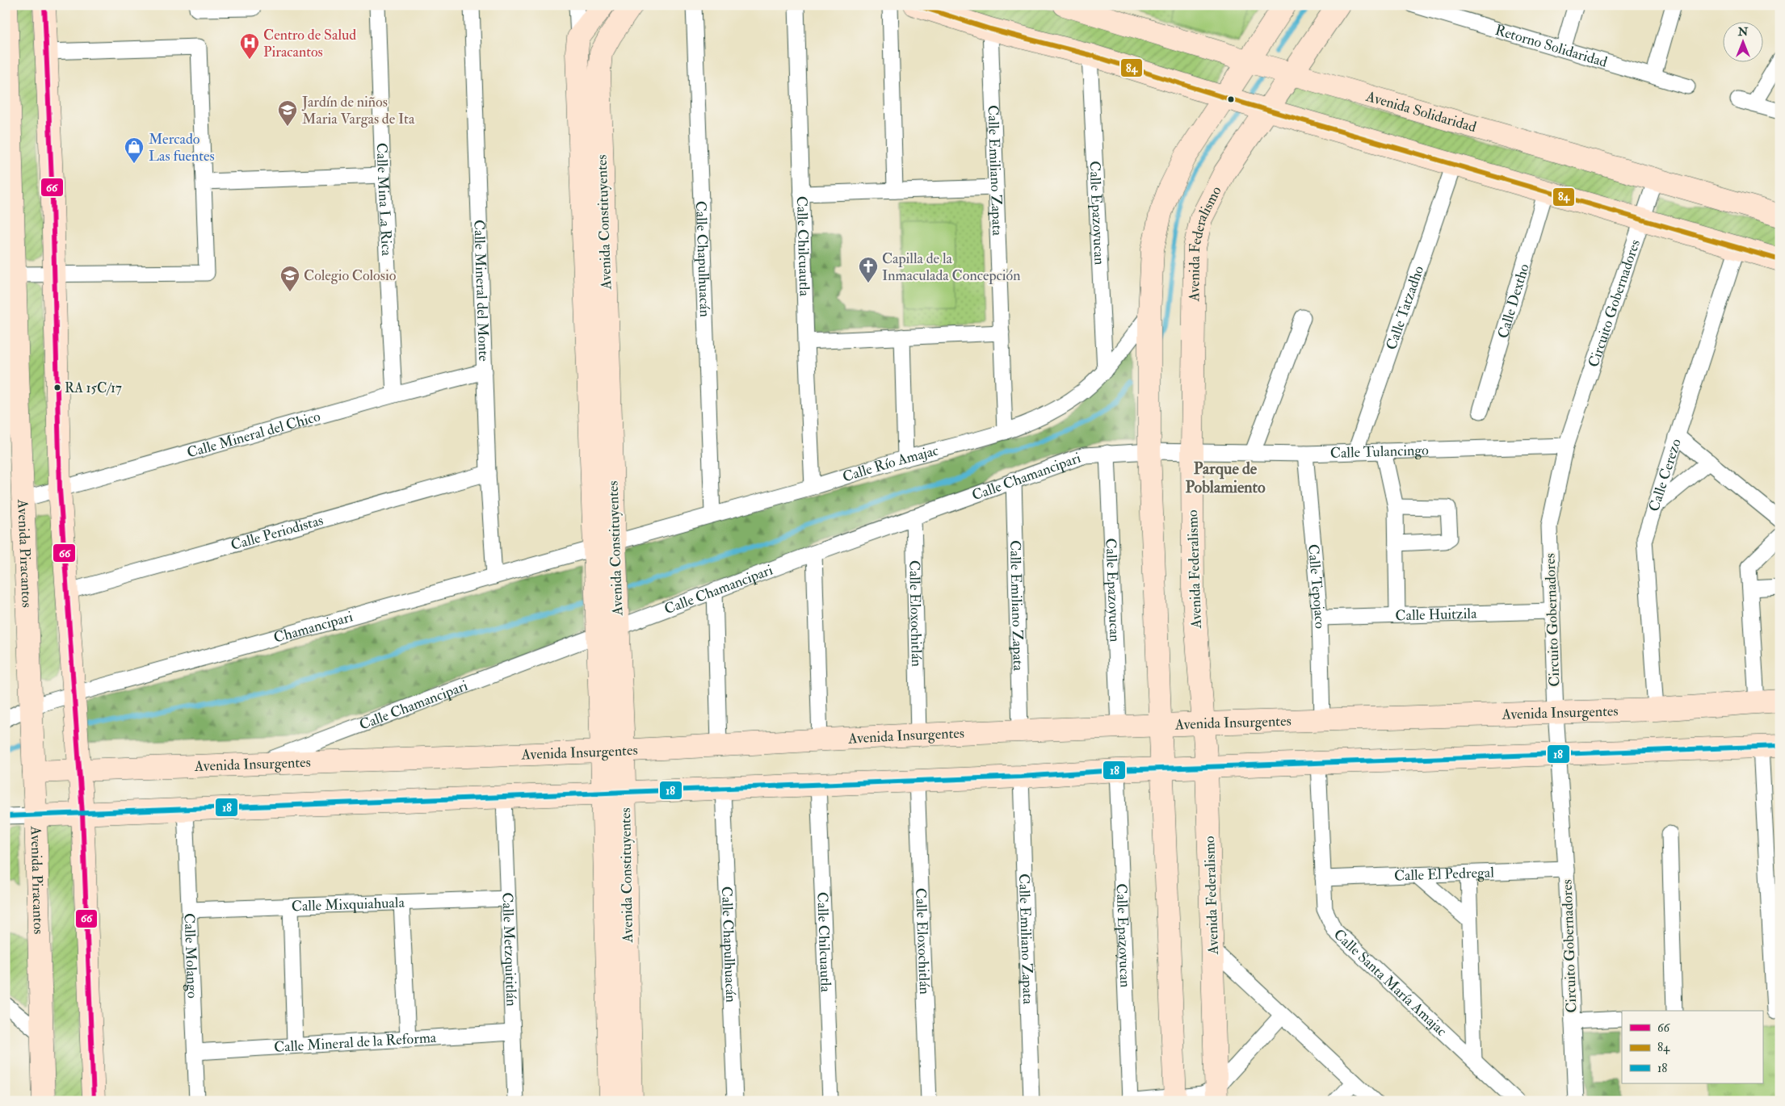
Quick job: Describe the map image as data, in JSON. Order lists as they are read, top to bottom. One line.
{"streets":{"street":["Retorno Solidaridad","Avenida Solidaridad","Calle Emiliano Zapata","Calle Mina La Rica","Calle Epazoyucan","Avenida Constituyentes","Avenida Federalismo","Calle Chilcuautla","Calle Chapulhuacán","Calle Mineral del Monte","Calle Dextho","Circuito Gobernadores","Calle Tatzadho","Calle Mineral del Chico","Calle Tulancingo","Calle Río Amajac","Calle Cerezo","Calle Chamancipari","Calle Periodistas","Avenida Piracantos","Calle Tepojaco","Calle Eloxochitlán","Calle Huitzila","Chamancipari","Avenida Insurgentes","Calle El Pedregal","Calle Mixquiahuala","Calle Metzquititlán","Calle Molango","Calle Santa María Amajac","Calle Mineral de la Reforma"]},"crossings":[["Avenida Solidaridad","Avenida Federalismo"],["Avenida Solidaridad","Circuito Gobernadores"],["Calle Emiliano Zapata","Calle Río Amajac"],["Calle Emiliano Zapata","Calle Chamancipari"],["Calle Emiliano Zapata","Avenida Insurgentes"],["Calle Mina La Rica","Calle Mineral del Chico"],["Calle Epazoyucan","Calle Río Amajac"],["Calle Epazoyucan","Calle Chamancipari"],["Calle Epazoyucan","Avenida Insurgentes"],["Avenida Constituyentes","Calle Río Amajac"],["Avenida Constituyentes","Calle Chamancipari"],["Avenida Constituyentes","Chamancipari"],["Avenida Constituyentes","Avenida Insurgentes"],["Avenida Federalismo","Calle Tulancingo"],["Avenida Federalismo","Calle Chamancipari"],["Avenida Federalismo","Avenida Insurgentes"],["Calle Chilcuautla","Calle Río Amajac"],["Calle Chapulhuacán","Calle Río Amajac"],["Calle Mineral del Monte","Calle Mineral del Chico"],["Calle Mineral del Monte","Calle Periodistas"],["Calle Mineral del Monte","Chamancipari"],["Circuito Gobernadores","Calle Tulancingo"],["Circuito Gobernadores","Calle Huitzila"],["Circuito Gobernadores","Avenida Insurgentes"],["Circuito Gobernadores","Calle El Pedregal"],["Calle Tatzadho","Calle Tulancingo"],["Calle Mineral del Chico","Avenida Piracantos"],["Calle Tulancingo","Calle Chamancipari"],["Calle Tulancingo","Calle Tepojaco"],["Calle Río Amajac","Chamancipari"],["Calle Cerezo","Avenida Insurgentes"],["Calle Chamancipari","Calle Eloxochitlán"],["Calle Chamancipari","Avenida Insurgentes"],["Avenida Piracantos","Chamancipari"],["Avenida Piracantos","Avenida Insurgentes"],["Calle Tepojaco","Calle Huitzila"],["Calle Tepojaco","Avenida Insurgentes"],["Calle Eloxochitlán","Avenida Insurgentes"],["Calle El Pedregal","Calle Santa María Amajac"],["Calle Mixquiahuala","Calle Metzquititlán"],["Calle Mixquiahuala","Calle Molango"],["Calle Metzquititlán","Calle Mineral de la Reforma"],["Calle Molango","Calle Mineral de la Reforma"]],"districts":["Parque de Poblamiento"],"places":{"hospital":["Centro de Salud Piracantos"],"school or university":["Jardín de niños Maria Vargas de Ita","Colegio Colosio"],"shop":["Mercado Las fuentes"],"church":["Capilla de la Inmaculada Concepción"],"other":["RA 15C/17"]},"lines":["transit line 66","transit line 84","transit line 18"],"legend":["66","84","18"],"north":"top"}
